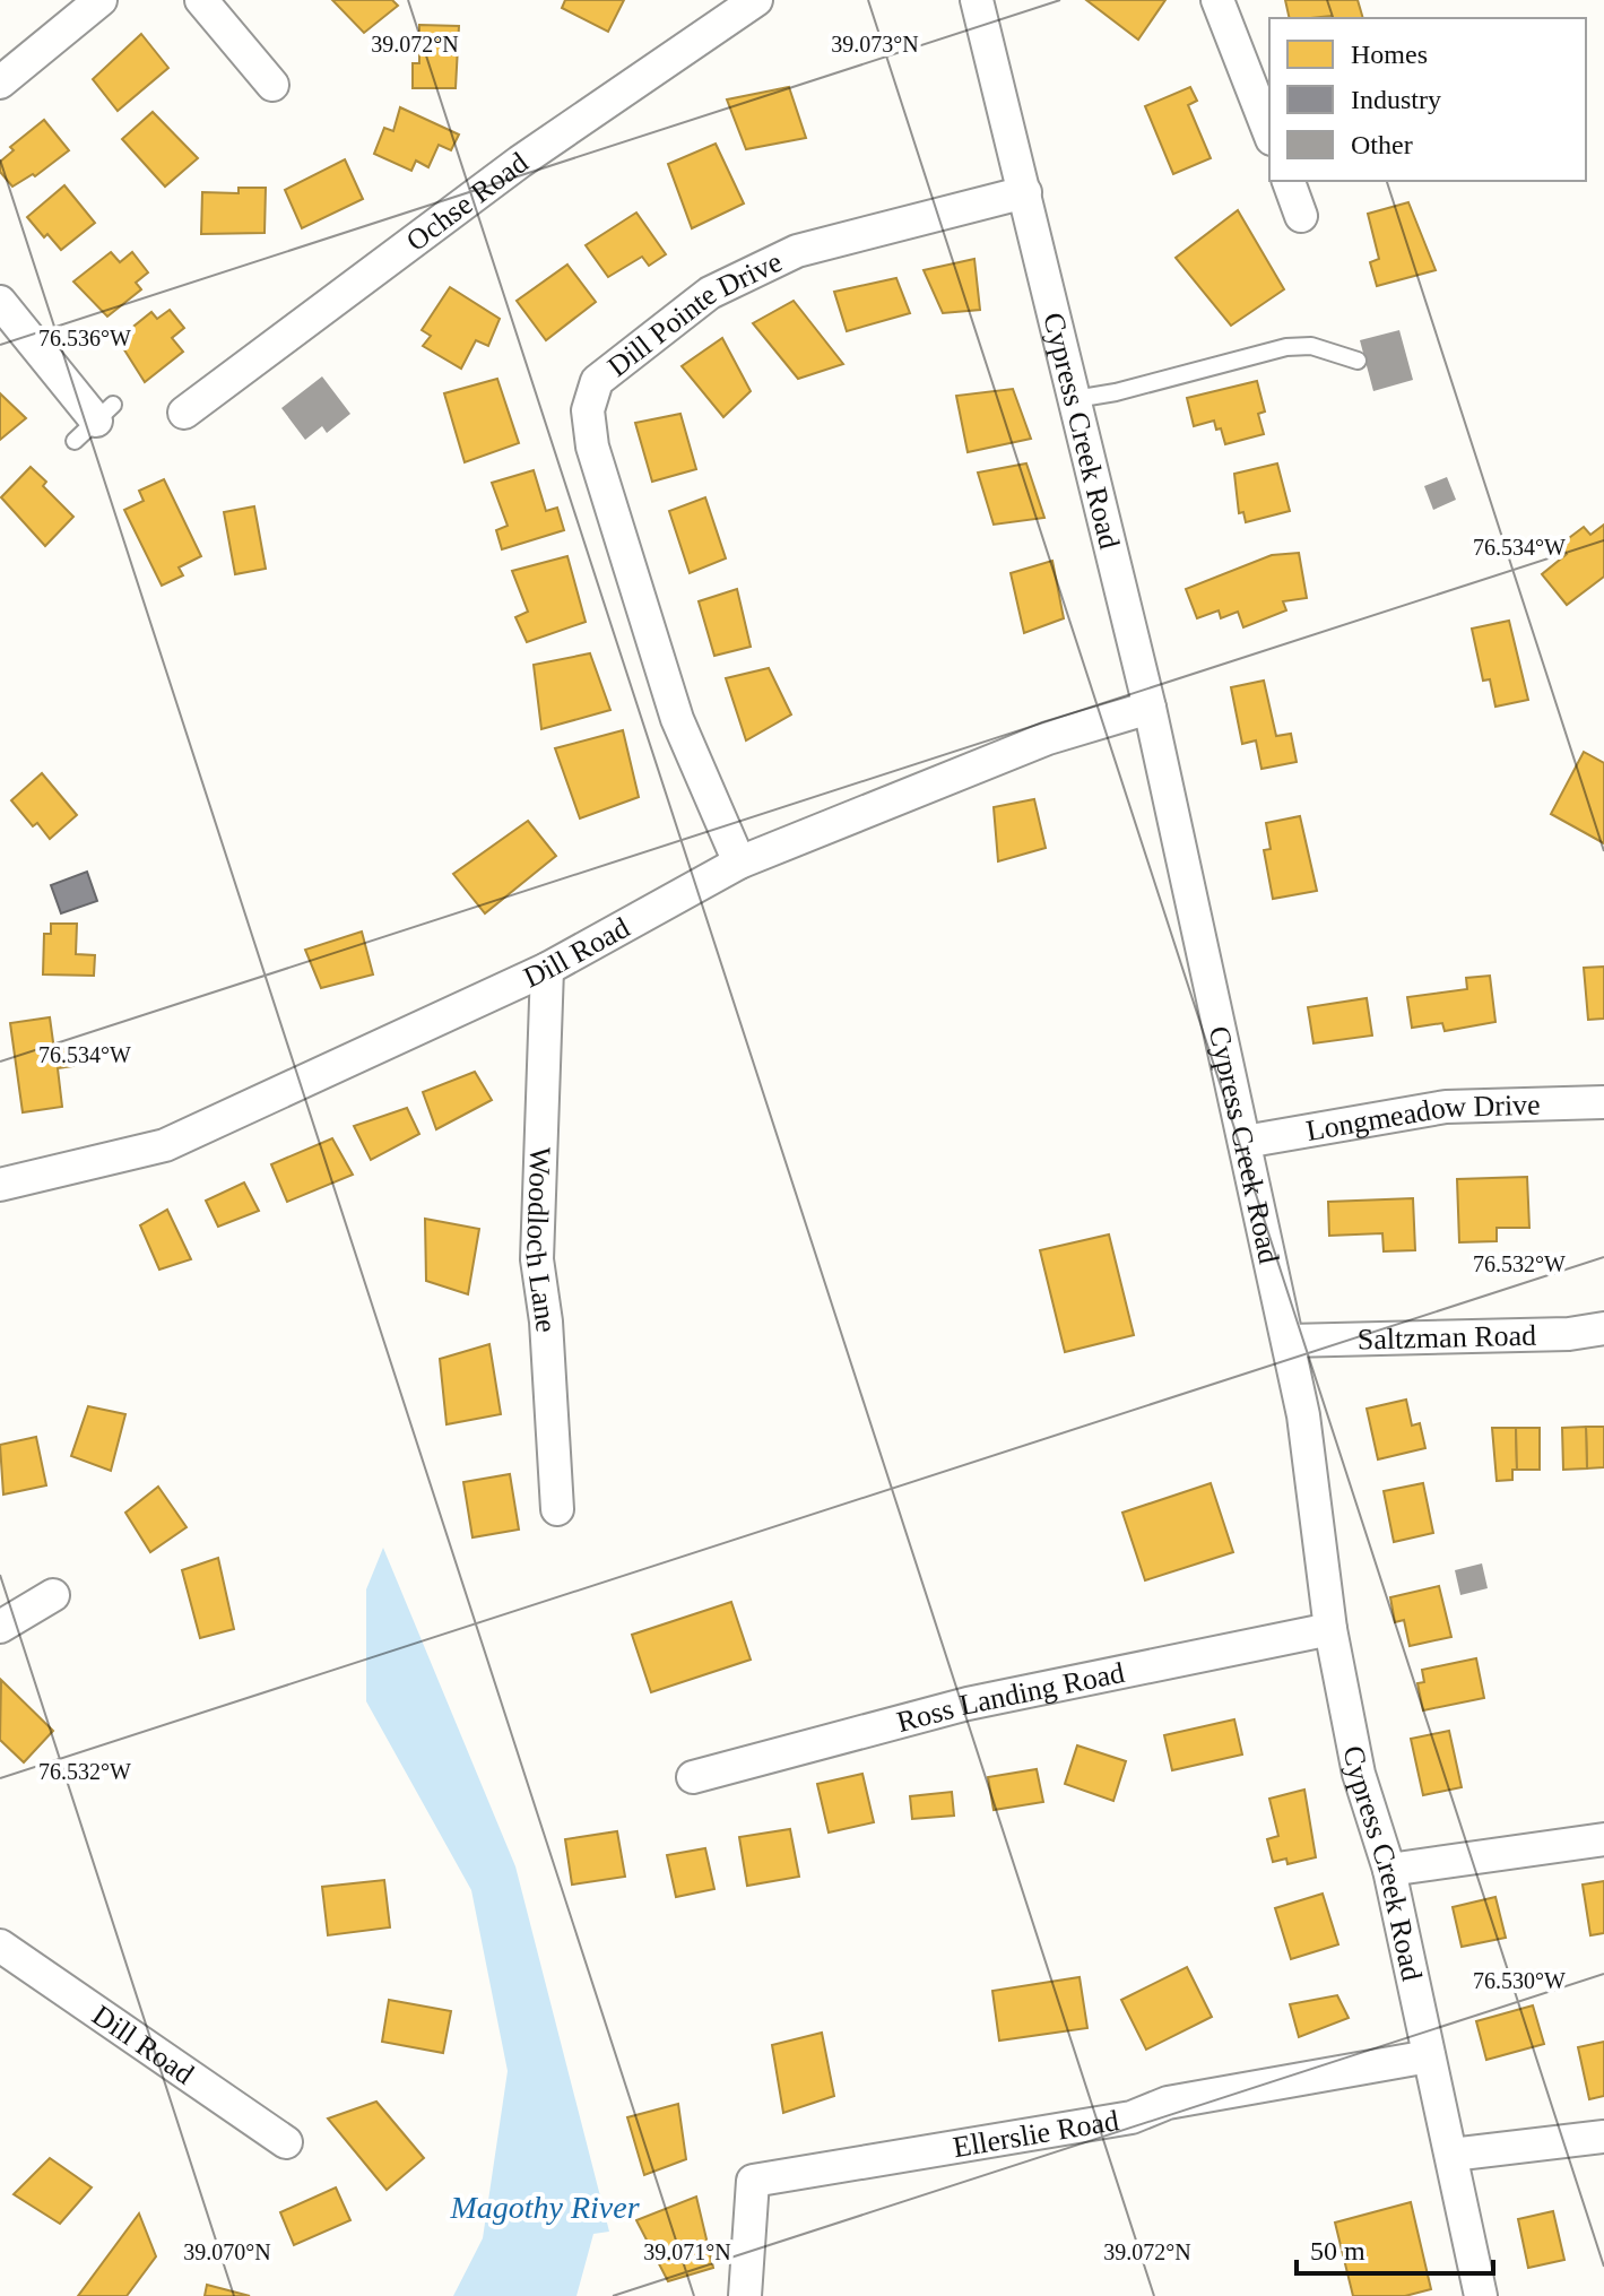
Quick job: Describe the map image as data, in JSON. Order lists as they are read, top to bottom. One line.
{"streets":{"street":["Ochse Road","Dill Pointe Drive","Cypress Creek Road","Dill Road","Longmeadow Drive","Woodloch Lane","Saltzman Road","Ross Landing Road","Ellerslie Road"]},"crossings":[["Dill Pointe Drive","Cypress Creek Road"],["Dill Pointe Drive","Dill Road"],["Cypress Creek Road","Dill Road"],["Cypress Creek Road","Longmeadow Drive"],["Cypress Creek Road","Saltzman Road"],["Cypress Creek Road","Ross Landing Road"],["Cypress Creek Road","Ellerslie Road"],["Dill Road","Woodloch Lane"]],"water":["Magothy River"],"legend":["Homes","Industry","Other"],"scale_bar":"50 m","coordinates":["39.072°N","39.073°N","76.536°W","76.534°W","76.532°W","76.530°W","39.070°N","39.071°N"]}
